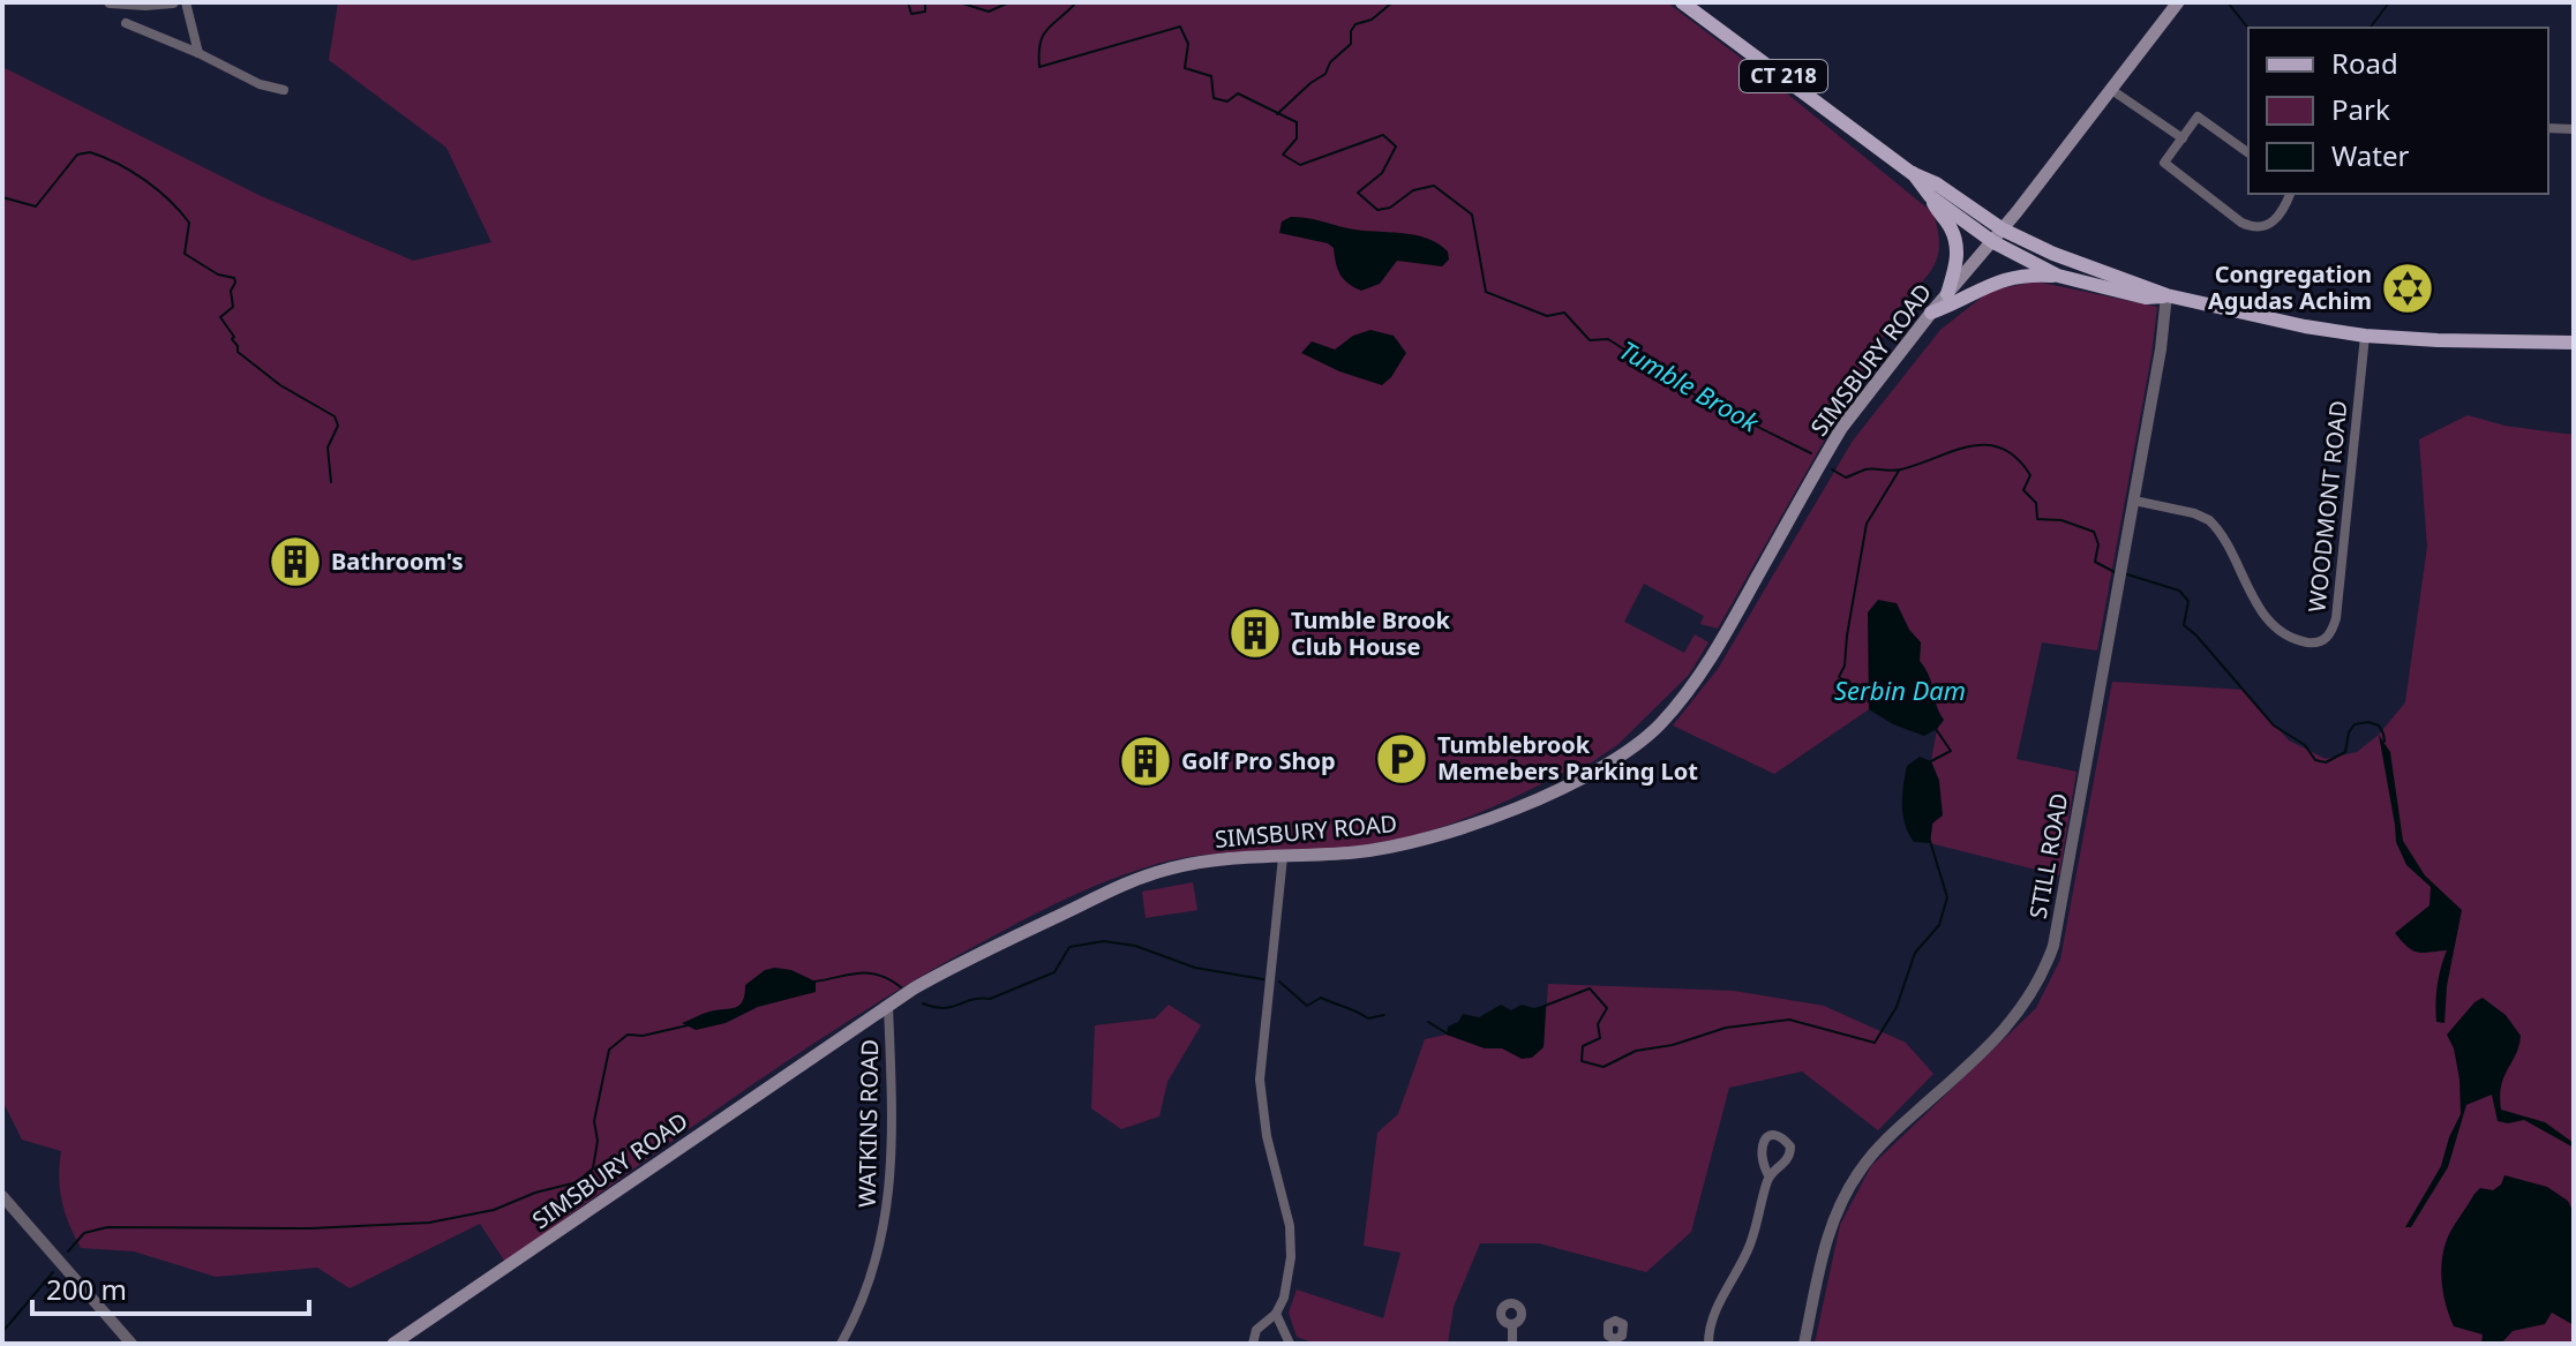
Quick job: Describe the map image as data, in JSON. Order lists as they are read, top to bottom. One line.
{"streets":{"main road":["CT 218","SIMSBURY ROAD"],"street":["WOODMONT ROAD","STILL ROAD","WATKINS ROAD"]},"crossings":[["CT 218","SIMSBURY ROAD"],["CT 218","WOODMONT ROAD"],["CT 218","STILL ROAD"],["SIMSBURY ROAD","WATKINS ROAD"],["WOODMONT ROAD","STILL ROAD"]],"water":["Tumble Brook","Serbin Dam"],"places":{"synagogue":["Congregation Agudas Achim"],"building":["Bathroom's","Tumble Brook Club House","Golf Pro Shop"],"parking":["Tumblebrook Memebers Parking Lot"]},"legend":["Road","Park","Water"],"scale_bar":"200 m"}
